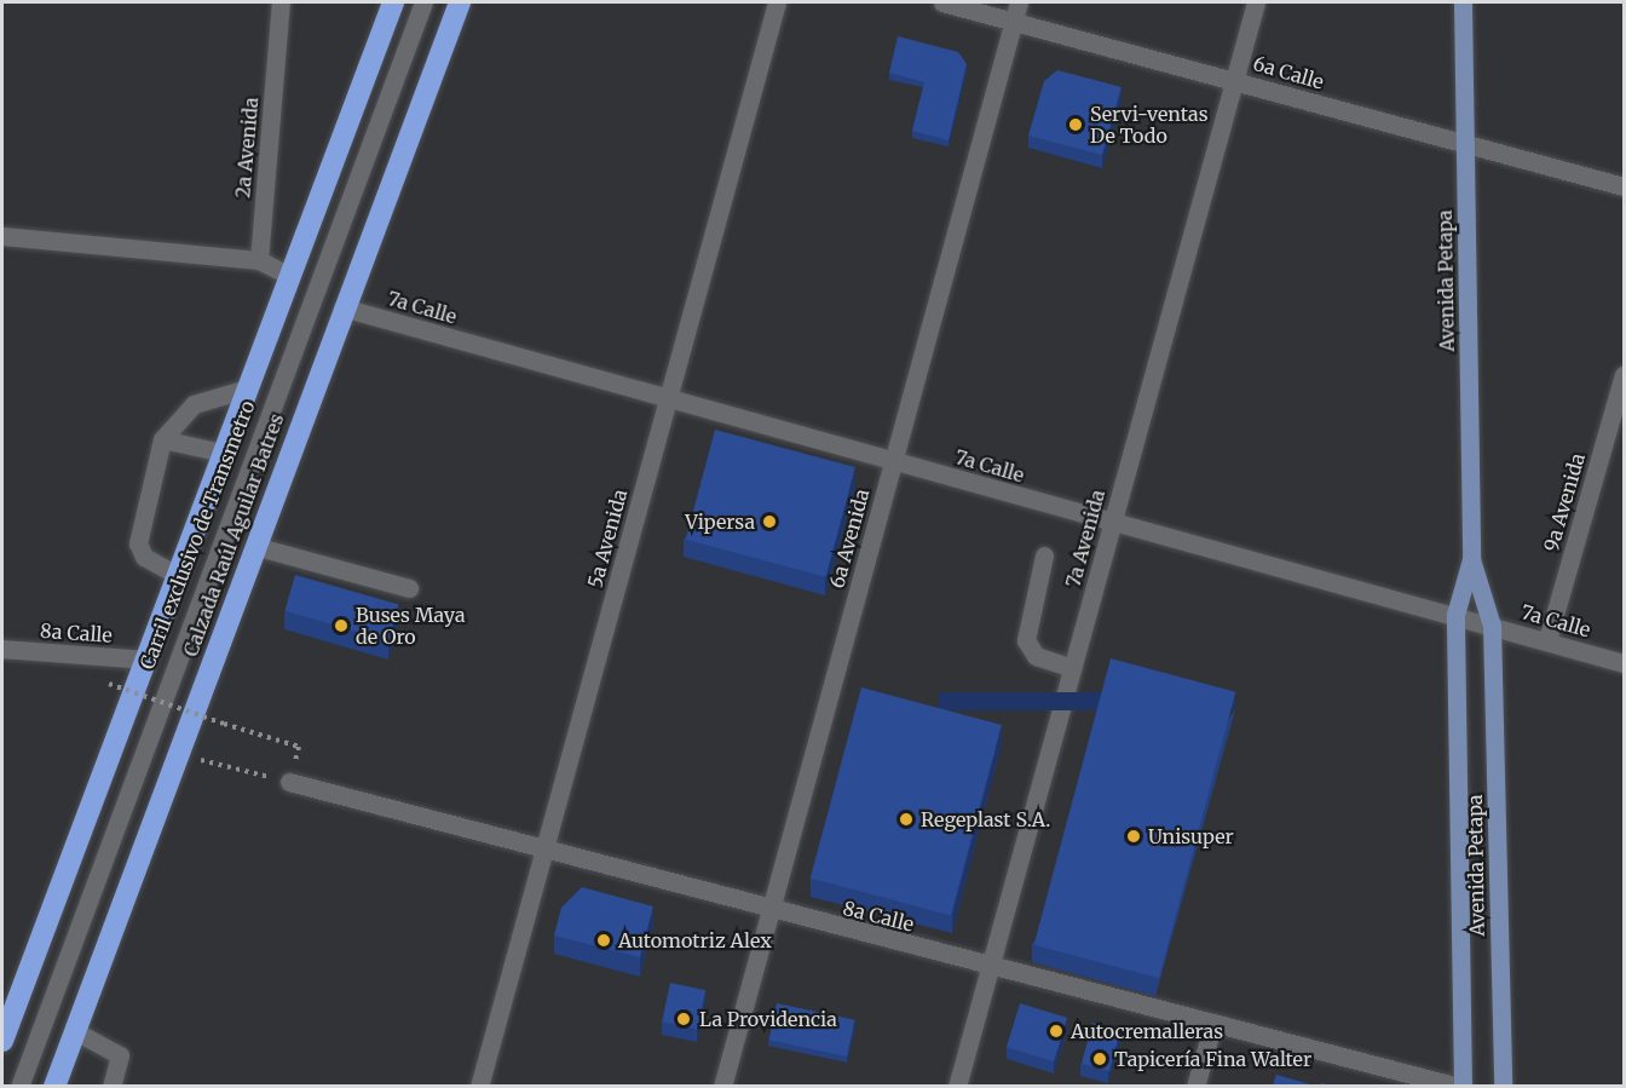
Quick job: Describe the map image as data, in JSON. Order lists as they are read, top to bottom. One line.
{"streets":{"highway":["Calzada Raúl Aguilar Batres"],"main road":["Avenida Petapa"],"street":["6a Calle","2a Avenida","7a Calle","9a Avenida","Carril exclusivo de Transmetro","5a Avenida","6a Avenida","7a Avenida","8a Calle"]},"crossings":[["6a Calle","Avenida Petapa"],["6a Calle","6a Avenida"],["6a Calle","7a Avenida"],["Avenida Petapa","7a Calle"],["Avenida Petapa","8a Calle"],["7a Calle","9a Avenida"],["7a Calle","Calzada Raúl Aguilar Batres"],["7a Calle","5a Avenida"],["7a Calle","6a Avenida"],["7a Calle","7a Avenida"],["Calzada Raúl Aguilar Batres","8a Calle"],["5a Avenida","8a Calle"],["6a Avenida","8a Calle"],["7a Avenida","8a Calle"]],"places":["Servi-ventas De Todo","Vipersa","Buses Maya de Oro","Regeplast S.A.","Unisuper","Automotriz Alex","La Providencia","Autocremalleras","Tapicería Fina Walter"]}
